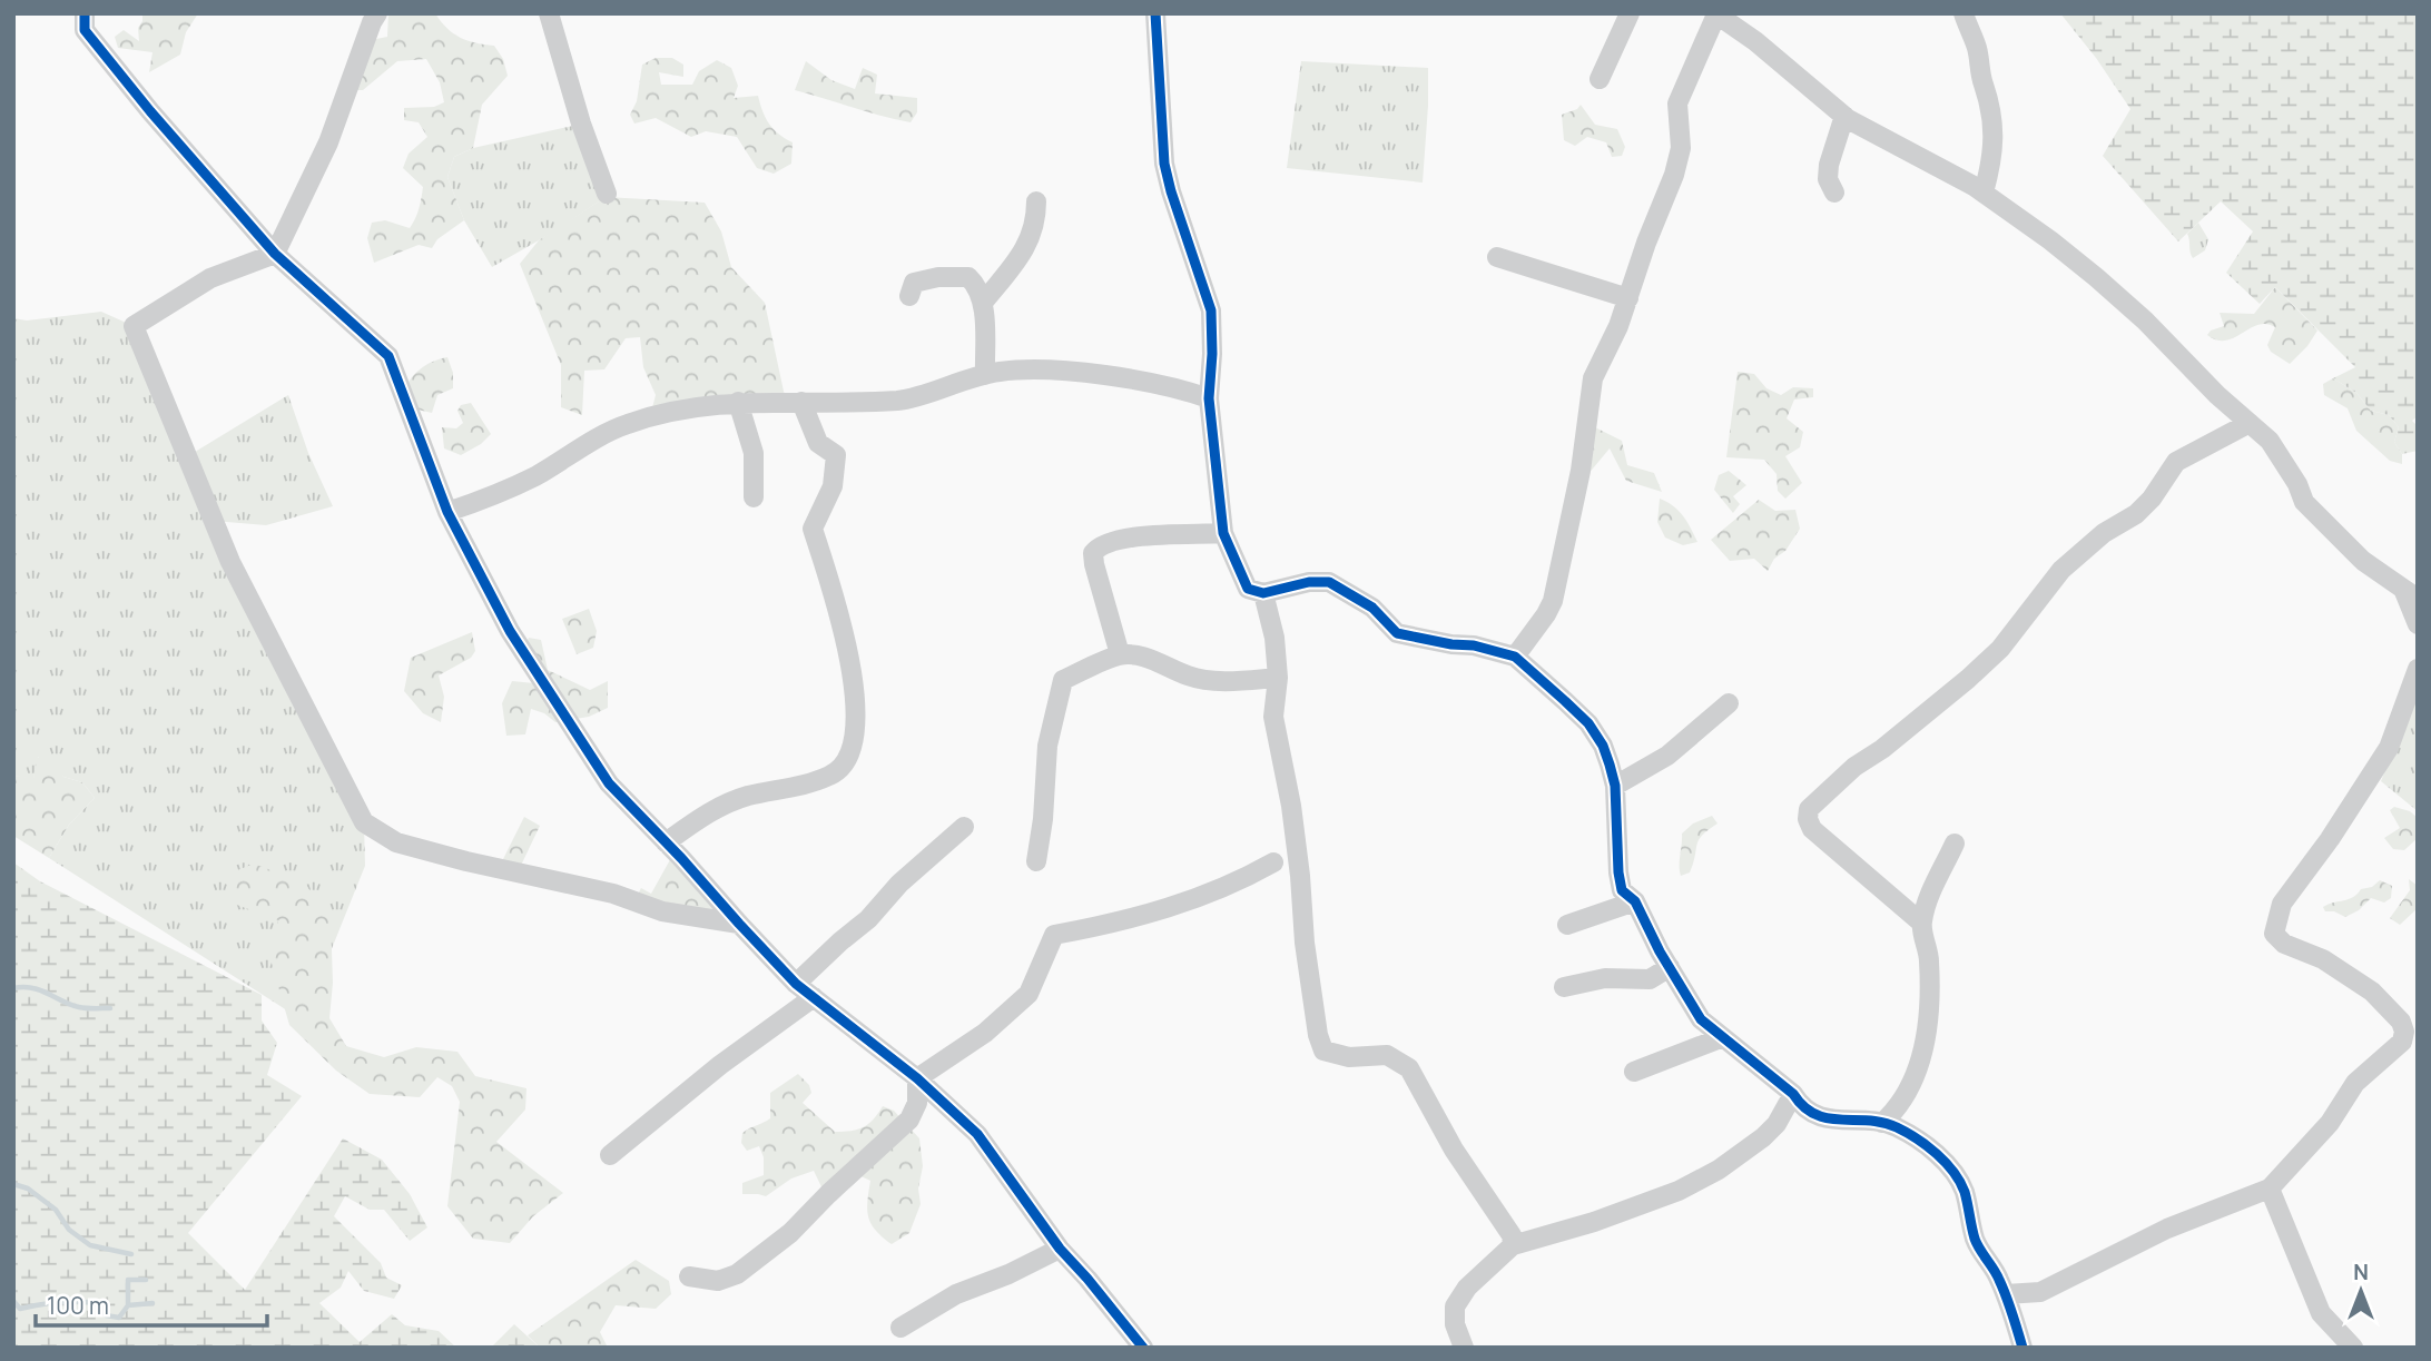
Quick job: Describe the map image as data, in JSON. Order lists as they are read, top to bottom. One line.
{"scale_bar":"100 m","north":"top"}
